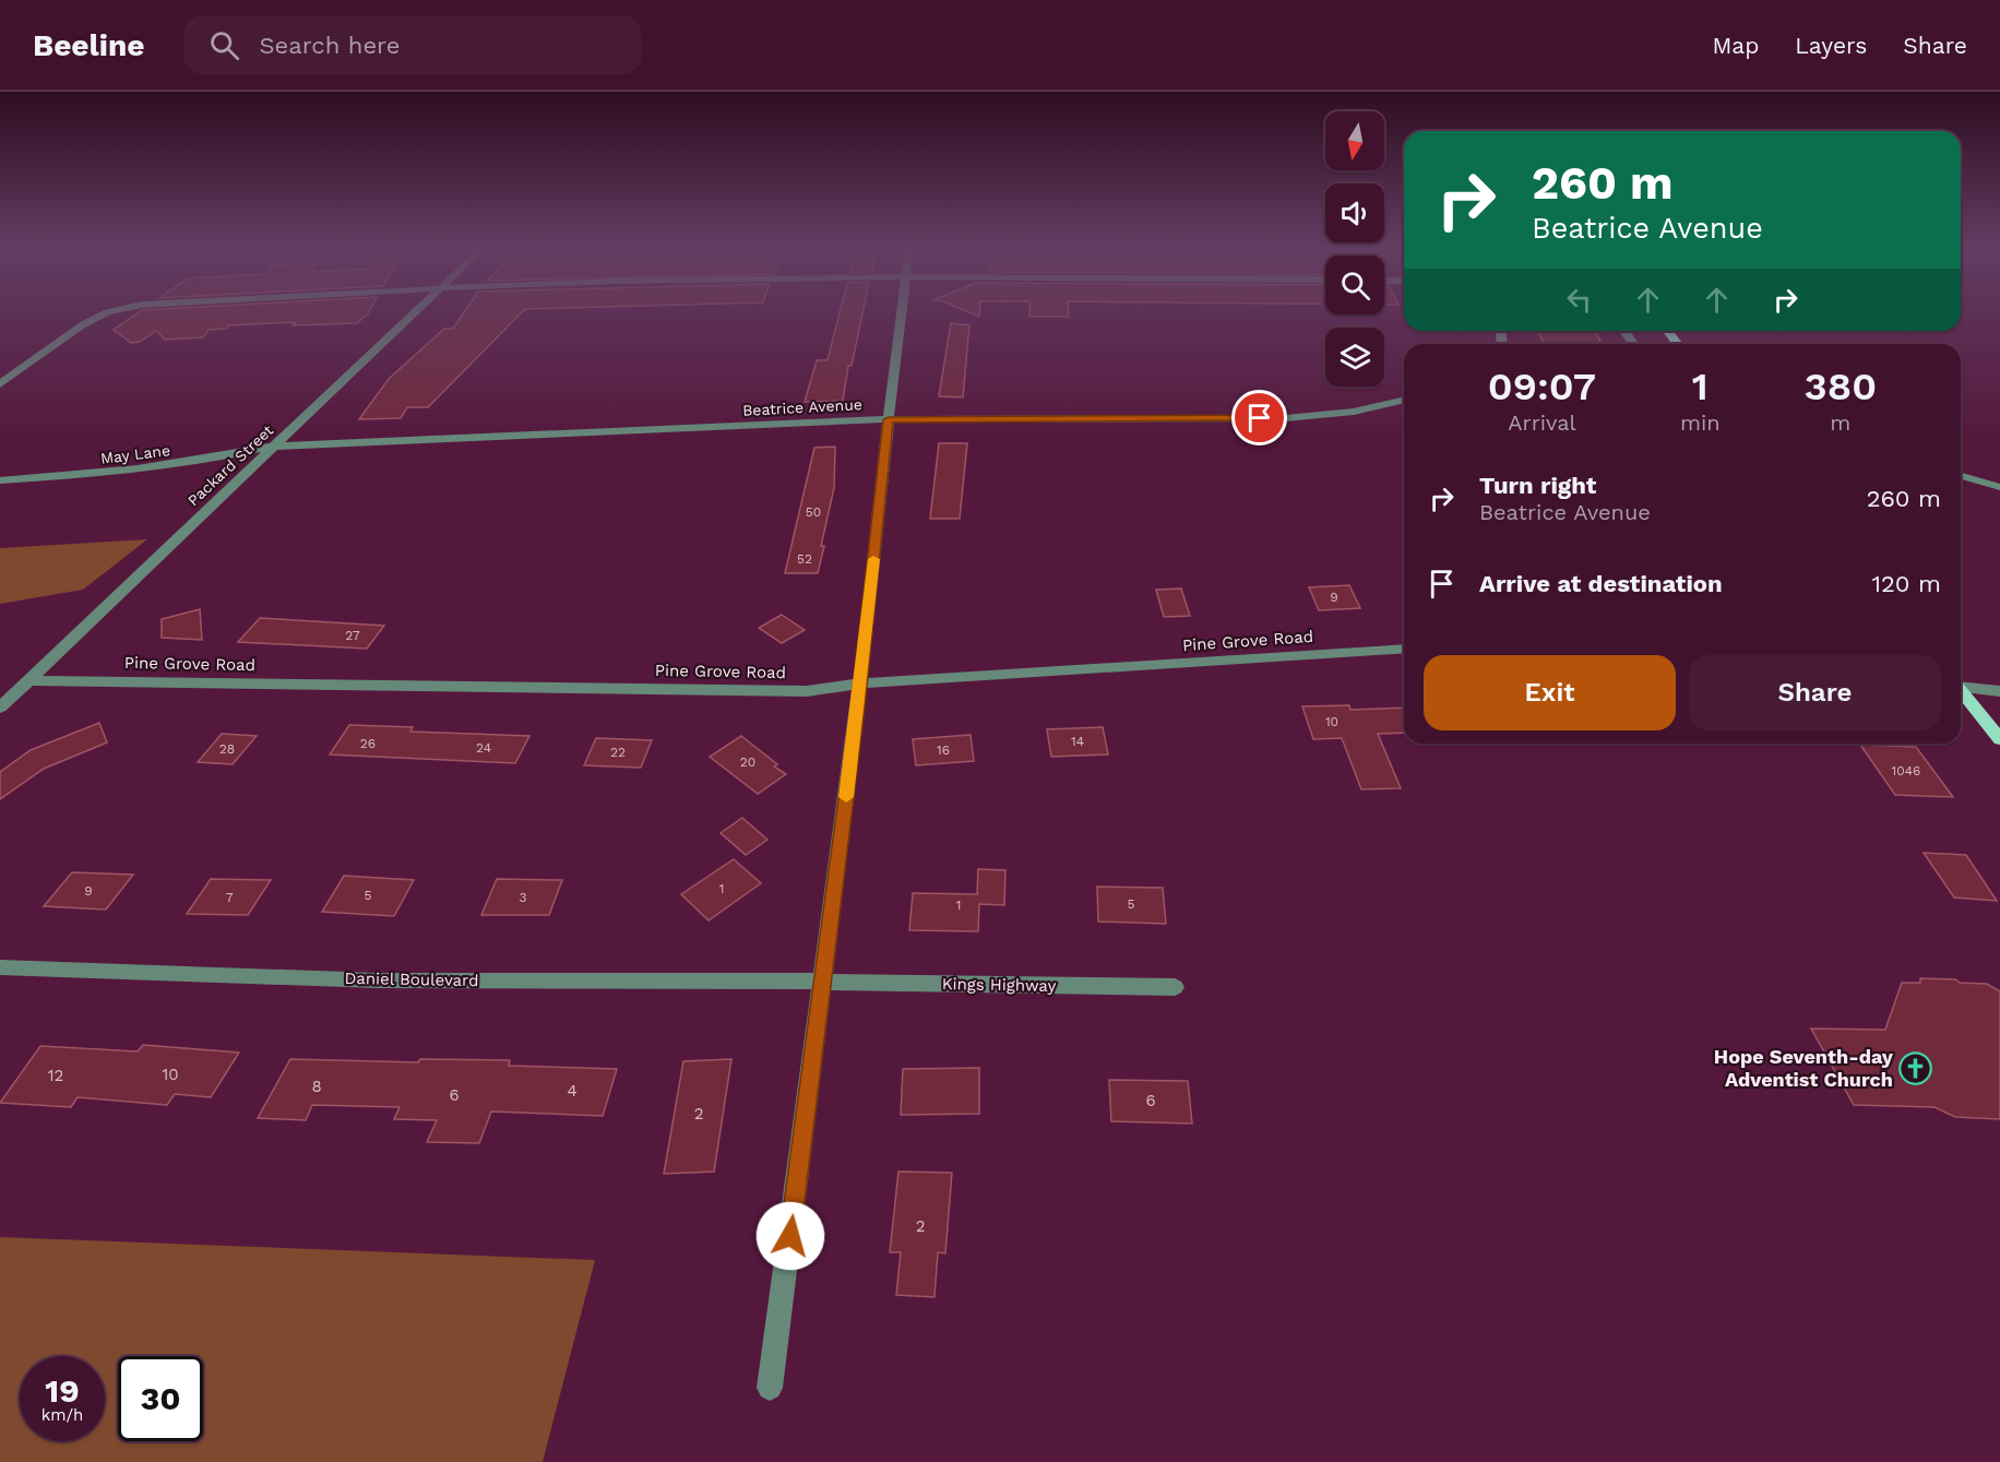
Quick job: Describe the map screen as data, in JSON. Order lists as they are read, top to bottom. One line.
{"streets":{"street":["Beatrice Avenue","May Lane","Packard Street","Pine Grove Road","Daniel Boulevard","Kings Highway"]},"crossings":[["Beatrice Avenue","May Lane"],["Beatrice Avenue","Packard Street"],["May Lane","Packard Street"],["Packard Street","Pine Grove Road"],["Daniel Boulevard","Kings Highway"]],"places":{"church":["Hope Seventh-day Adventist Church"]},"house_numbers":["50","52","9","27","10","14","26","24","28","16","22","20","1046","1","9","5","7","3","5","1","10","12","8","4","6","6","2","2"],"north":"bottom","page":{"header":"Beeline","search":"Search here","nav":["Map","Layers","Share"],"turn":["260 m","Beatrice Avenue"],"eta":["09:07","Arrival","1","min","380","m"],"list":[{"name":"Turn right","note":"Beatrice Avenue","value":"260 m"},{"name":"Arrive at destination","value":"120 m"}],"buttons":["Exit","Share"],"speed":"19 km/h","limit":"30"}}
